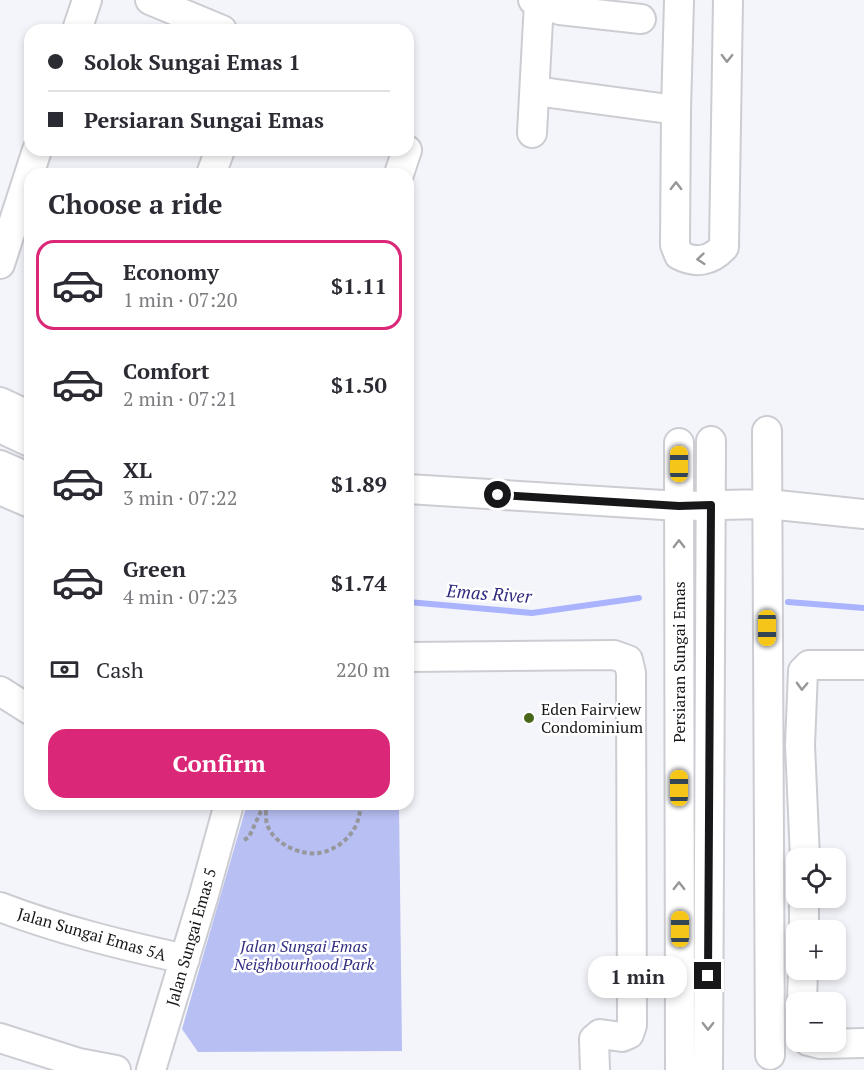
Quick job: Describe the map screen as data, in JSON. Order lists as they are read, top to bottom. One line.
{"streets":{"street":["Persiaran Sungai Emas","Jalan Sungai Emas 5A","Jalan Sungai Emas 5"]},"crossings":[["Jalan Sungai Emas 5A","Jalan Sungai Emas 5"]],"water":["Emas River"],"parks":["Jalan Sungai Emas Neighbourhood Park"],"places":["Eden Fairview Condominium"],"page":{"banner":["Solok Sungai Emas 1","Persiaran Sungai Emas"],"heading":"Choose a ride","list":[{"name":"Economy","note":"1 min · 07:20","value":"$1.11"},{"name":"Comfort","note":"2 min · 07:21","value":"$1.50"},{"name":"XL","note":"3 min · 07:22","value":"$1.89"},{"name":"Green","note":"4 min · 07:23","value":"$1.74"}],"pay":["Cash","220 m"],"buttons":"Confirm","map_buttons":["+","−"],"bubble":"1 min"}}
